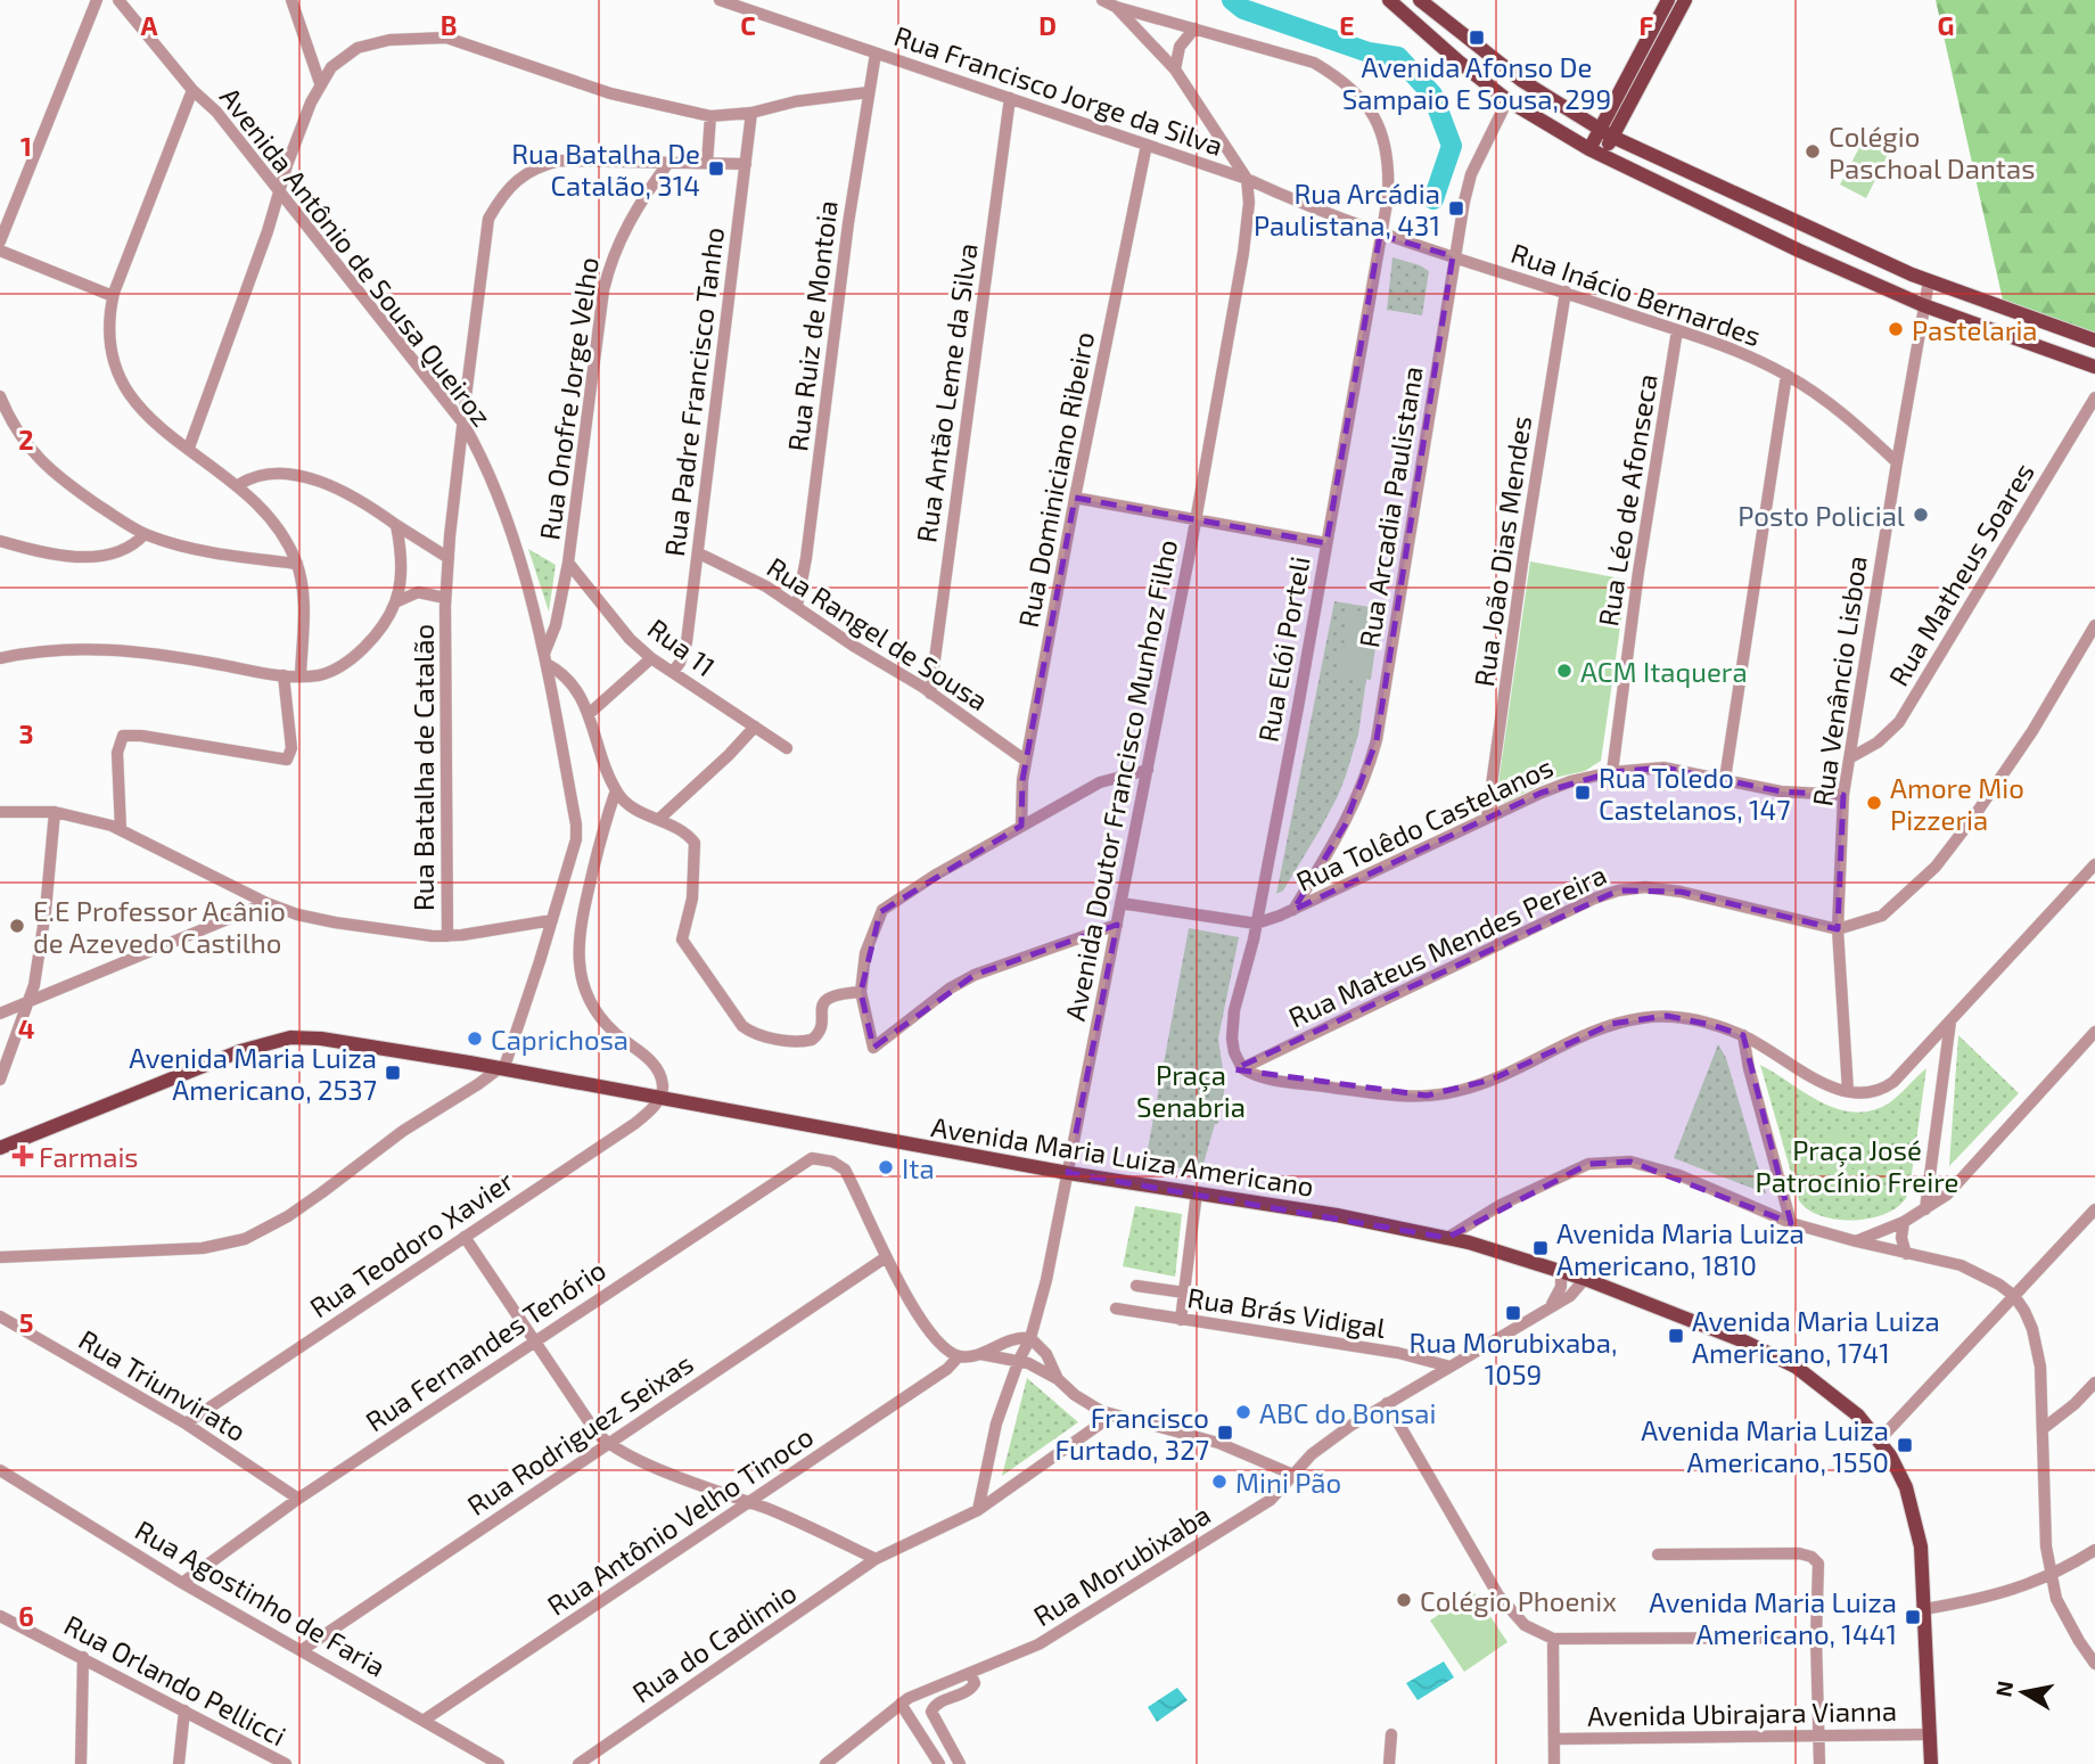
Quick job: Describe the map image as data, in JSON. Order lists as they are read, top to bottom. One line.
{"streets":{"main road":["Avenida Maria Luiza Americano"],"street":["Rua Francisco Jorge da Silva","Avenida Antônio de Sousa Queiroz","Rua Inácio Bernardes","Rua Ruiz de Montoia","Rua Padre Francisco Tanho","Rua Antão Leme da Silva","Rua Onofre Jorge Velho","Rua Dominiciano Ribeiro","Rua Léo de Afonseca","Rua Arcadia Paulistana","Rua João Dias Mendes","Rua Matheus Soares","Rua Rangel de Sousa","Rua 11","Rua Elói Porteli","Rua Venâncio Lisboa","Rua Batalha de Catalão","Avenida Doutor Francisco Munhoz Filho","Rua Tolêdo Castelanos","Rua Mateus Mendes Pereira","Rua Teodoro Xavier","Rua Brás Vidigal","Rua Fernandes Tenório","Rua Triunvirato","Rua Rodriguez Seixas","Rua Antônio Velho Tinoco","Rua Morubixaba","Rua Agostinho de Faria","Rua do Cadimio","Rua Orlando Pellicci","Avenida Ubirajara Vianna"]},"crossings":[["Rua Francisco Jorge da Silva","Rua Inácio Bernardes"],["Rua Francisco Jorge da Silva","Rua Ruiz de Montoia"],["Rua Francisco Jorge da Silva","Rua Antão Leme da Silva"],["Rua Francisco Jorge da Silva","Rua Dominiciano Ribeiro"],["Rua Francisco Jorge da Silva","Rua Elói Porteli"],["Rua Francisco Jorge da Silva","Avenida Doutor Francisco Munhoz Filho"],["Avenida Antônio de Sousa Queiroz","Rua Onofre Jorge Velho"],["Avenida Antônio de Sousa Queiroz","Rua Batalha de Catalão"],["Avenida Antônio de Sousa Queiroz","Avenida Maria Luiza Americano"],["Rua Inácio Bernardes","Rua Léo de Afonseca"],["Rua Inácio Bernardes","Rua Arcadia Paulistana"],["Rua Inácio Bernardes","Rua João Dias Mendes"],["Rua Inácio Bernardes","Rua Elói Porteli"],["Rua Inácio Bernardes","Rua Venâncio Lisboa"],["Rua Ruiz de Montoia","Rua Rangel de Sousa"],["Rua Padre Francisco Tanho","Rua Rangel de Sousa"],["Rua Padre Francisco Tanho","Rua 11"],["Rua Padre Francisco Tanho","Rua Batalha de Catalão"],["Rua Antão Leme da Silva","Rua Rangel de Sousa"],["Rua Onofre Jorge Velho","Rua 11"],["Rua Onofre Jorge Velho","Rua Batalha de Catalão"],["Rua Dominiciano Ribeiro","Rua Rangel de Sousa"],["Rua Léo de Afonseca","Rua Tolêdo Castelanos"],["Rua Arcadia Paulistana","Rua Tolêdo Castelanos"],["Rua João Dias Mendes","Rua Tolêdo Castelanos"],["Rua Matheus Soares","Rua Venâncio Lisboa"],["Rua Elói Porteli","Rua Tolêdo Castelanos"],["Rua Elói Porteli","Rua Mateus Mendes Pereira"],["Rua Venâncio Lisboa","Rua Tolêdo Castelanos"],["Rua Venâncio Lisboa","Rua Mateus Mendes Pereira"],["Avenida Doutor Francisco Munhoz Filho","Rua Tolêdo Castelanos"],["Avenida Doutor Francisco Munhoz Filho","Avenida Maria Luiza Americano"],["Avenida Doutor Francisco Munhoz Filho","Rua do Cadimio"],["Avenida Maria Luiza Americano","Rua Teodoro Xavier"],["Avenida Maria Luiza Americano","Rua Morubixaba"],["Avenida Maria Luiza Americano","Avenida Ubirajara Vianna"],["Rua Teodoro Xavier","Rua Triunvirato"],["Rua Brás Vidigal","Rua Morubixaba"],["Rua Fernandes Tenório","Rua Triunvirato"],["Rua Fernandes Tenório","Rua Rodriguez Seixas"],["Rua Fernandes Tenório","Rua Agostinho de Faria"],["Rua Rodriguez Seixas","Rua Agostinho de Faria"],["Rua Antônio Velho Tinoco","Rua Agostinho de Faria"]],"parks":["Praça Senabria","Praça José Patrocínio Freire"],"places":{"transit":["Avenida Afonso De Sampaio E Sousa, 299","Rua Batalha De Catalão, 314","Rua Arcádia Paulistana, 431","Rua Toledo Castelanos, 147","Avenida Maria Luiza Americano, 2537","Avenida Maria Luiza Americano, 1810","Rua Morubixaba, 1059","Avenida Maria Luiza Americano, 1741","Francisco Furtado, 327","Avenida Maria Luiza Americano, 1550","Avenida Maria Luiza Americano, 1441"],"other":["Colégio Paschoal Dantas","Pastelaria","Posto Policial","ACM Itaquera","Amore Mio Pizzeria","E.E Professor Acânio de Azevedo Castilho","Caprichosa","Ita","ABC do Bonsai","Mini Pão","Colégio Phoenix"],"health":["Farmais"]},"north":"left","grid":{"columns":["A","B","C","D","E","F","G"],"rows":["1","2","3","4","5","6"]}}
